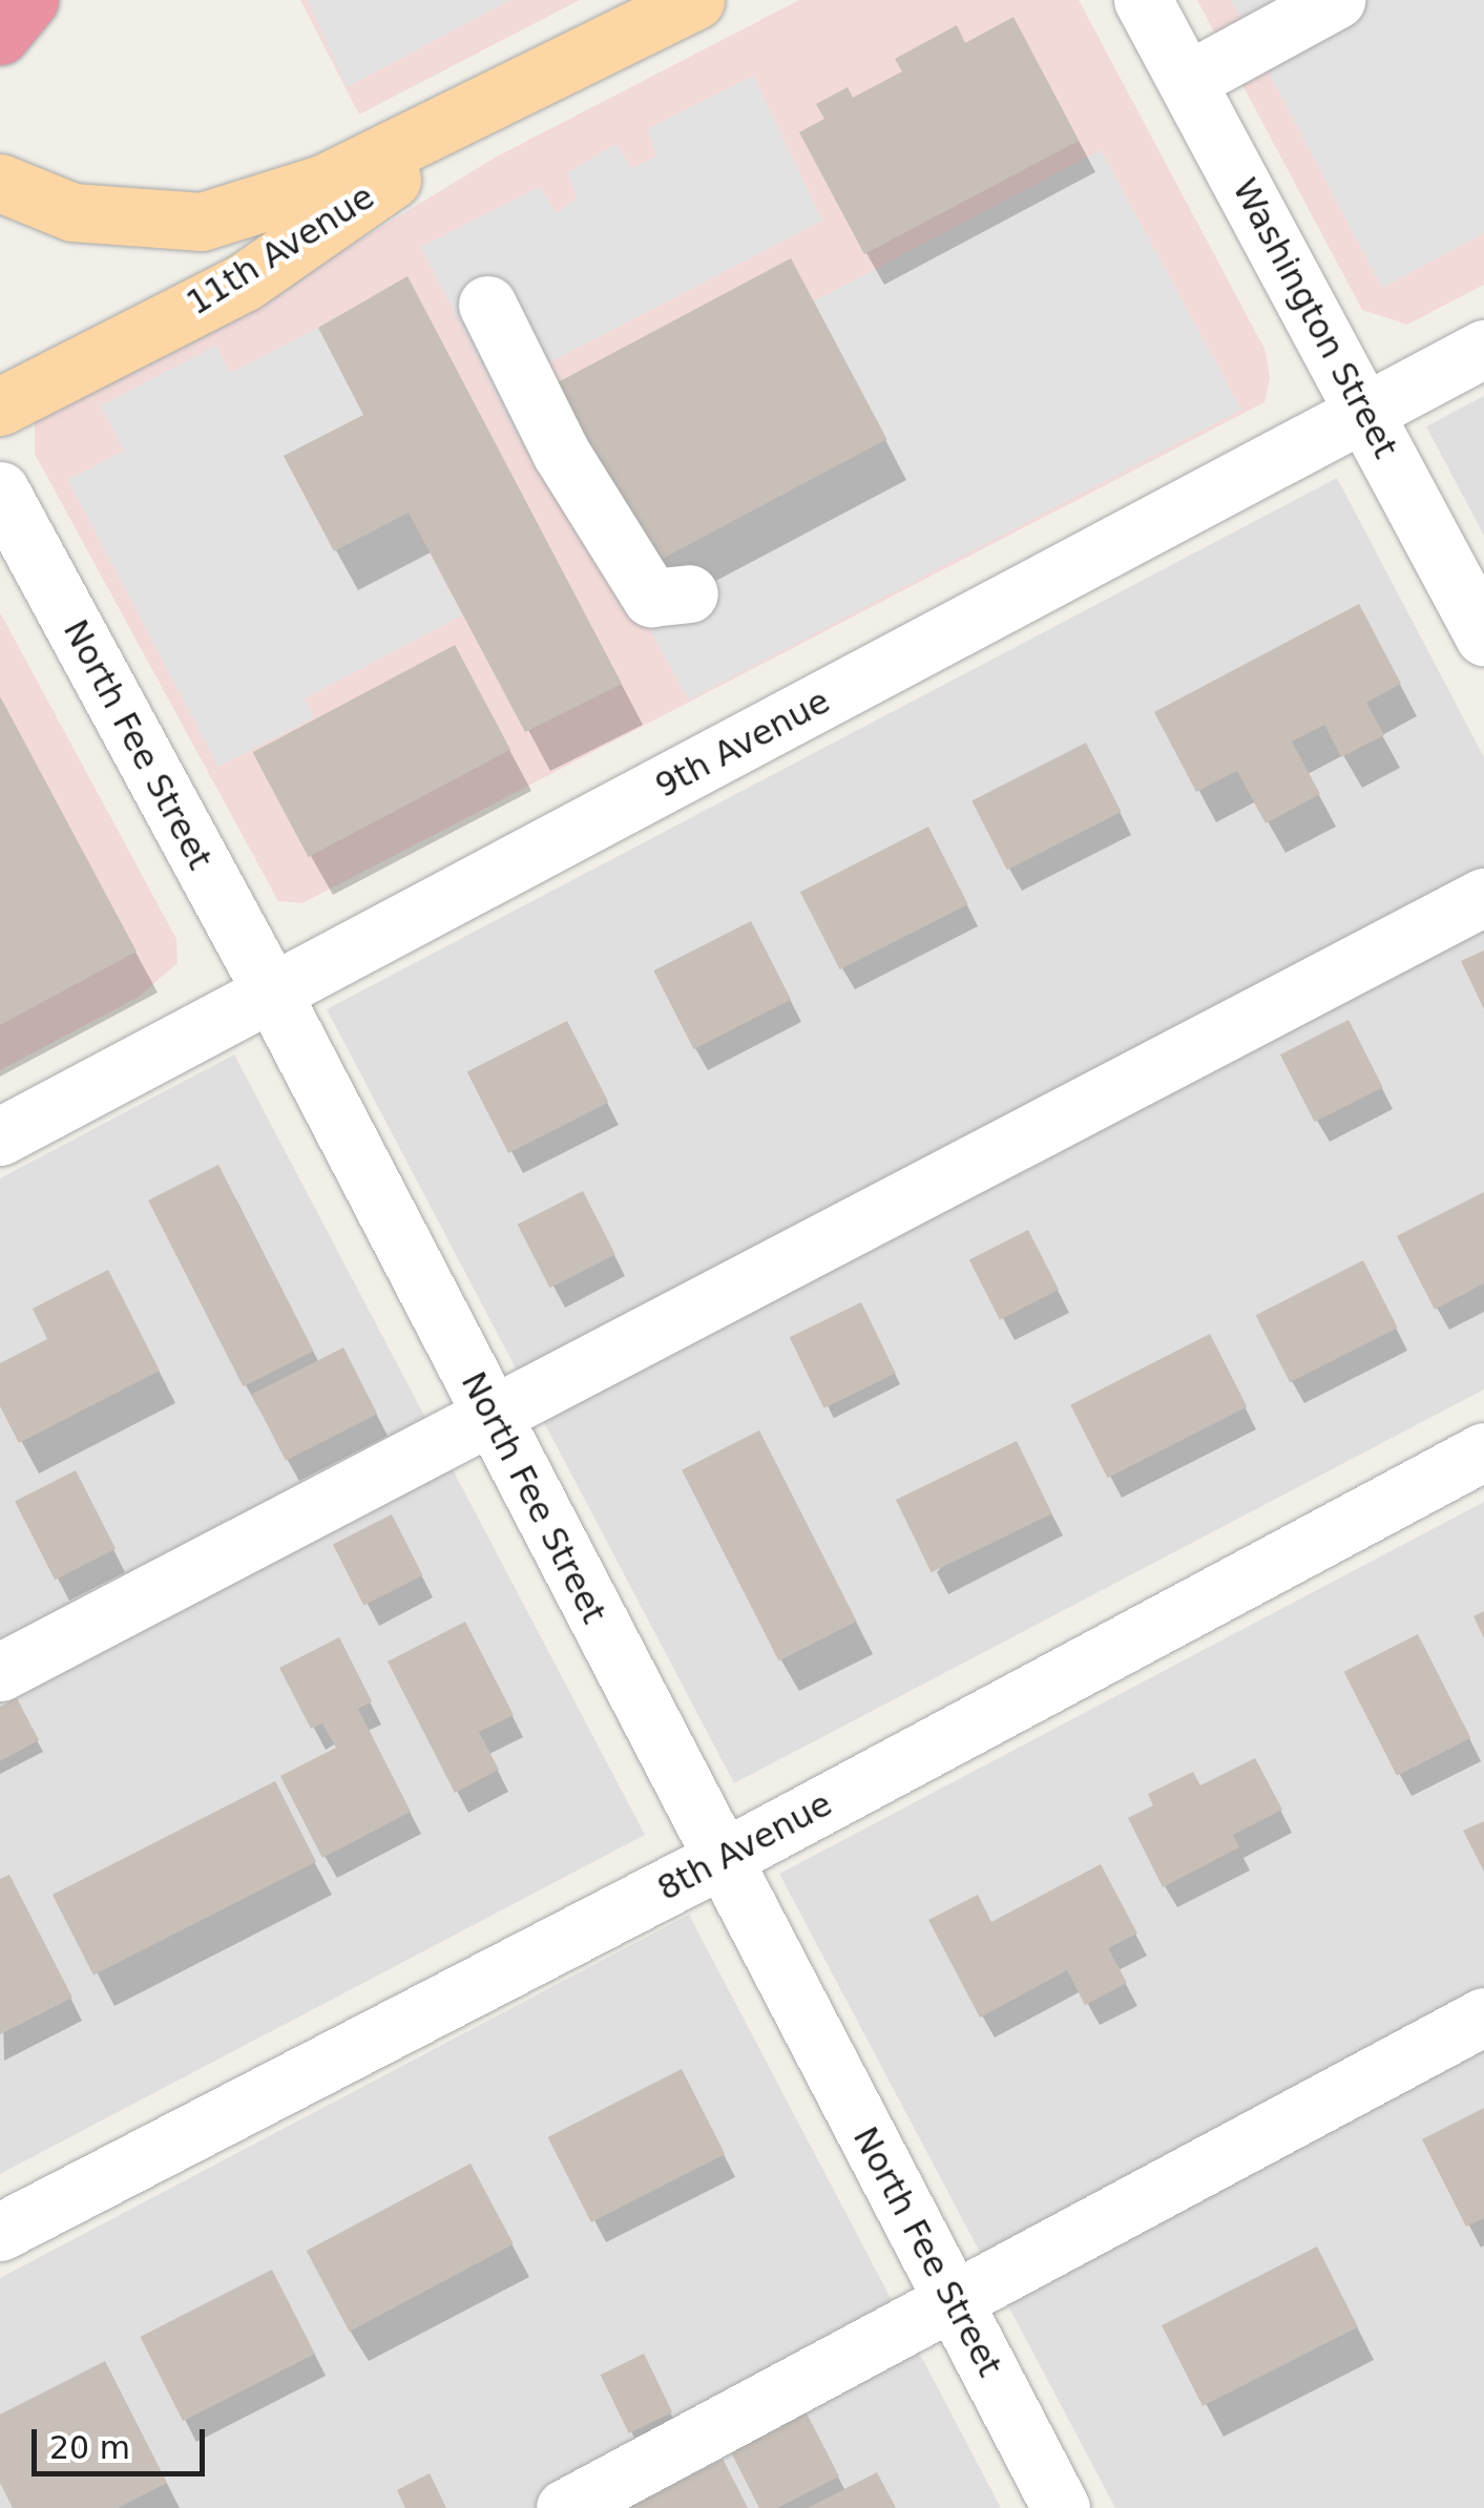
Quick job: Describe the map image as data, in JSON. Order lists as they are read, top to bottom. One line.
{"streets":{"main road":["11th Avenue"],"street":["Washington Street","9th Avenue","North Fee Street","8th Avenue"]},"crossings":[["Washington Street","9th Avenue"],["9th Avenue","North Fee Street"],["North Fee Street","8th Avenue"]],"scale_bar":"20 m"}
